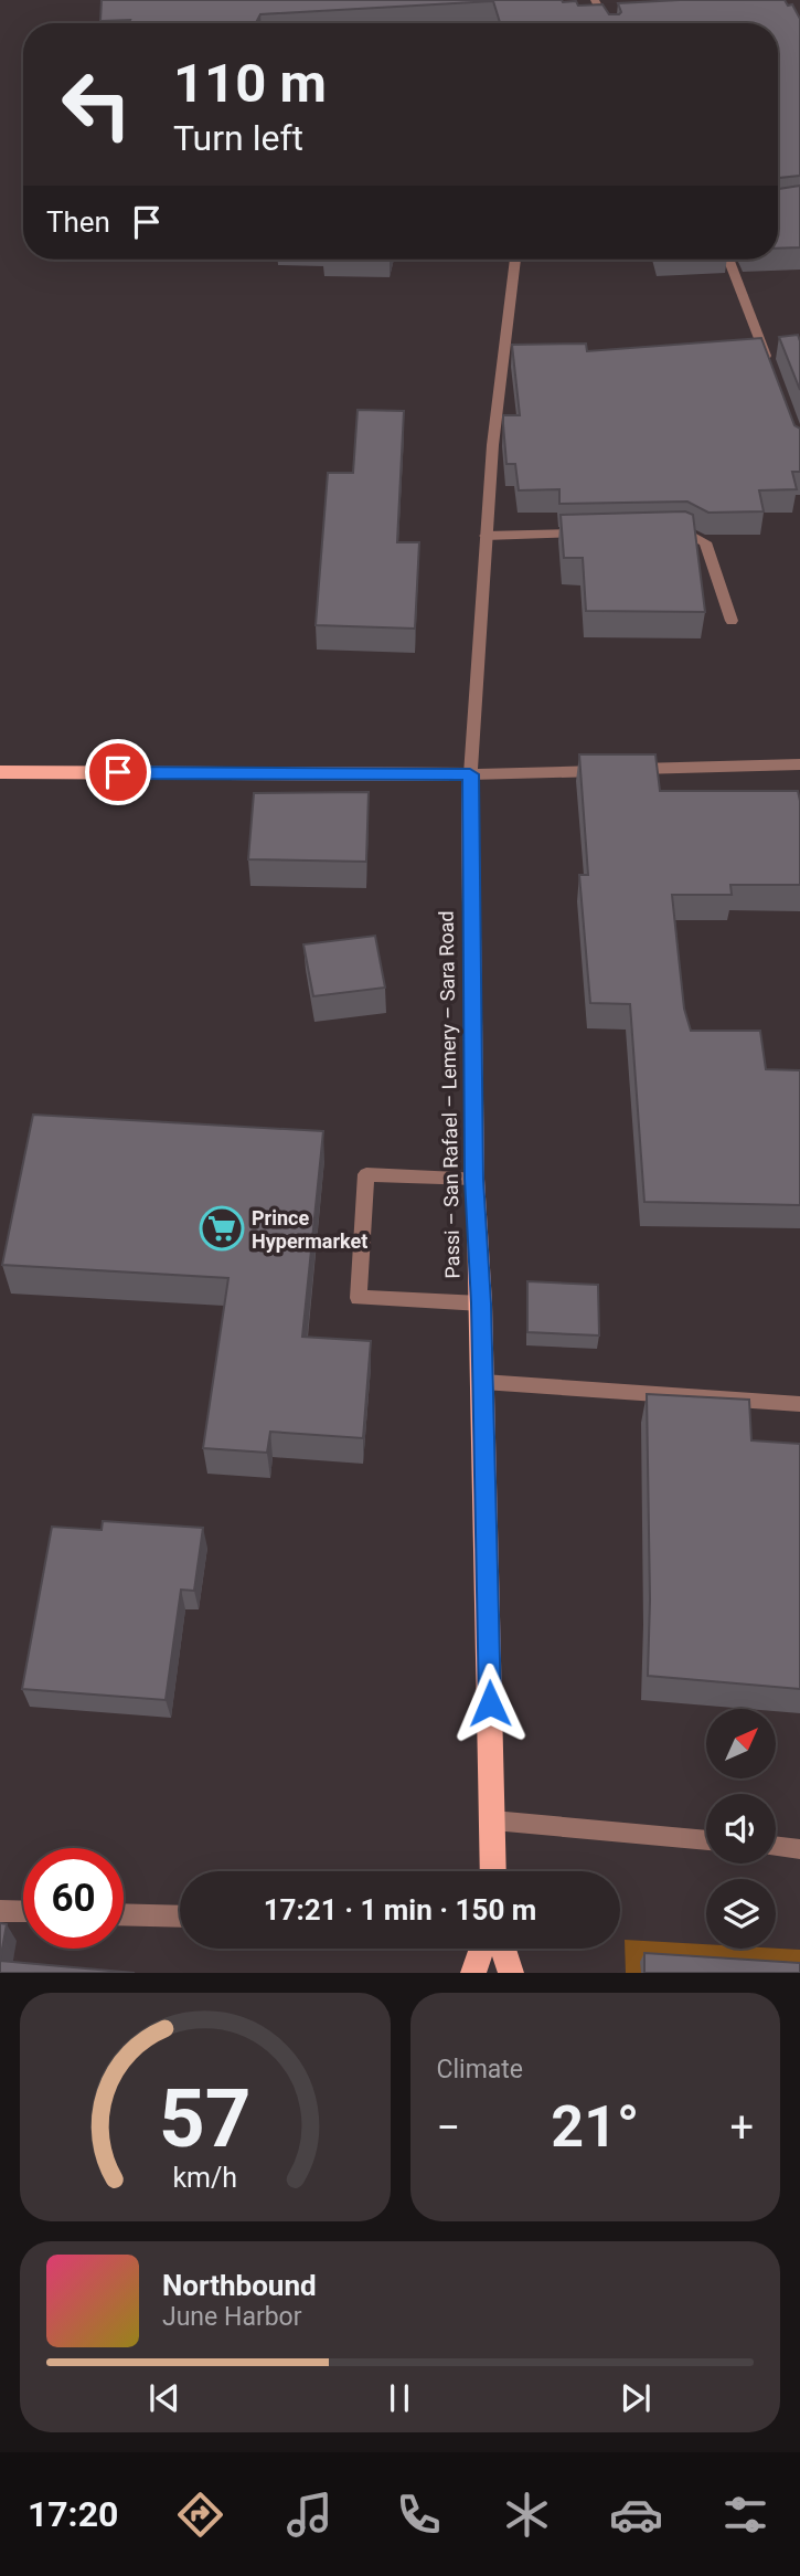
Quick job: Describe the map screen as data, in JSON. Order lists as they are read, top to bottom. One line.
{"streets":{"main road":["Passi – San Rafael – Lemery – Sara Road"]},"places":{"supermarket":["Prince Hypermarket"]},"north":"top right","page":{"turn":["110 m","Turn left"],"then":"Then","limit":"60","trip":"17:21 · 1 min · 150 m","tile":"Climate","heat":["−","21°","+"],"song":["Northbound","June Harbor"],"tabs":"17:20","gauge":["57","km/h"]}}
